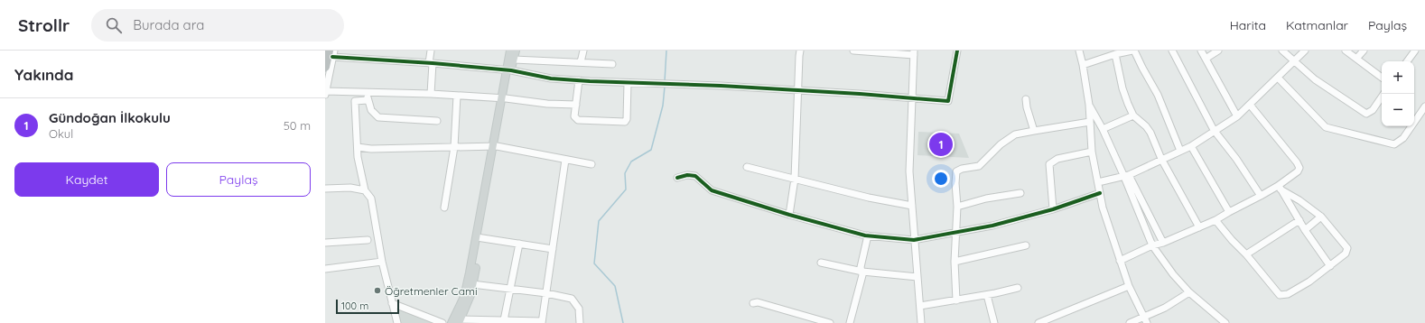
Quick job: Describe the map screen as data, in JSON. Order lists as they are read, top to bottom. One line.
{"places":["Öğretmenler Cami"],"scale_bar":"100 m","page":{"header":"Strollr","search":"Burada ara","nav":["Harita","Katmanlar","Paylaş"],"heading":"Yakında","map_buttons":["+","−"],"list":[{"mark":"1","name":"Gündoğan İlkokulu","note":"Okul","value":"50 m"}],"pins":"1","buttons":["Kaydet","Paylaş"],"scale":"100 m"}}
